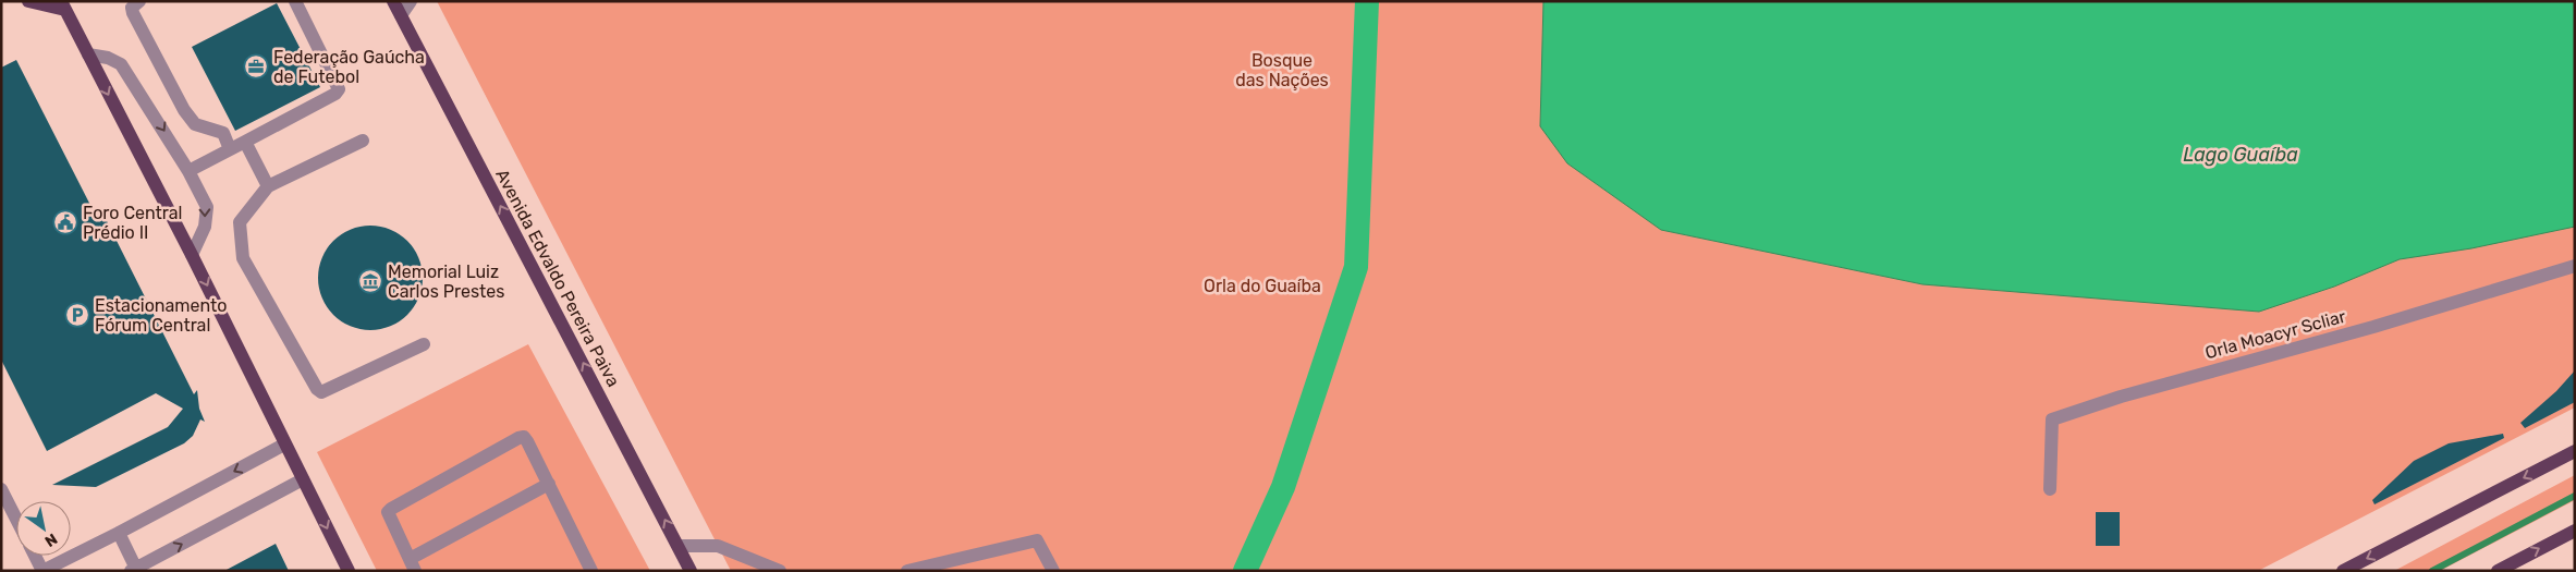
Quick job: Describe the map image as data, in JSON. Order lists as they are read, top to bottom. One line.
{"streets":{"main road":["Avenida Edvaldo Pereira Paiva"],"street":["Orla Moacyr Scliar"]},"one_way":["Avenida Edvaldo Pereira Paiva"],"water":["Lago Guaíba"],"parks":["Bosque das Nações","Orla do Guaíba"],"places":{"office":["Federação Gaúcha de Futebol"],"public building":["Foro Central Prédio II"],"museum":["Memorial Luiz Carlos Prestes"],"parking":["Estacionamento Fórum Central"]},"north":"bottom right"}
